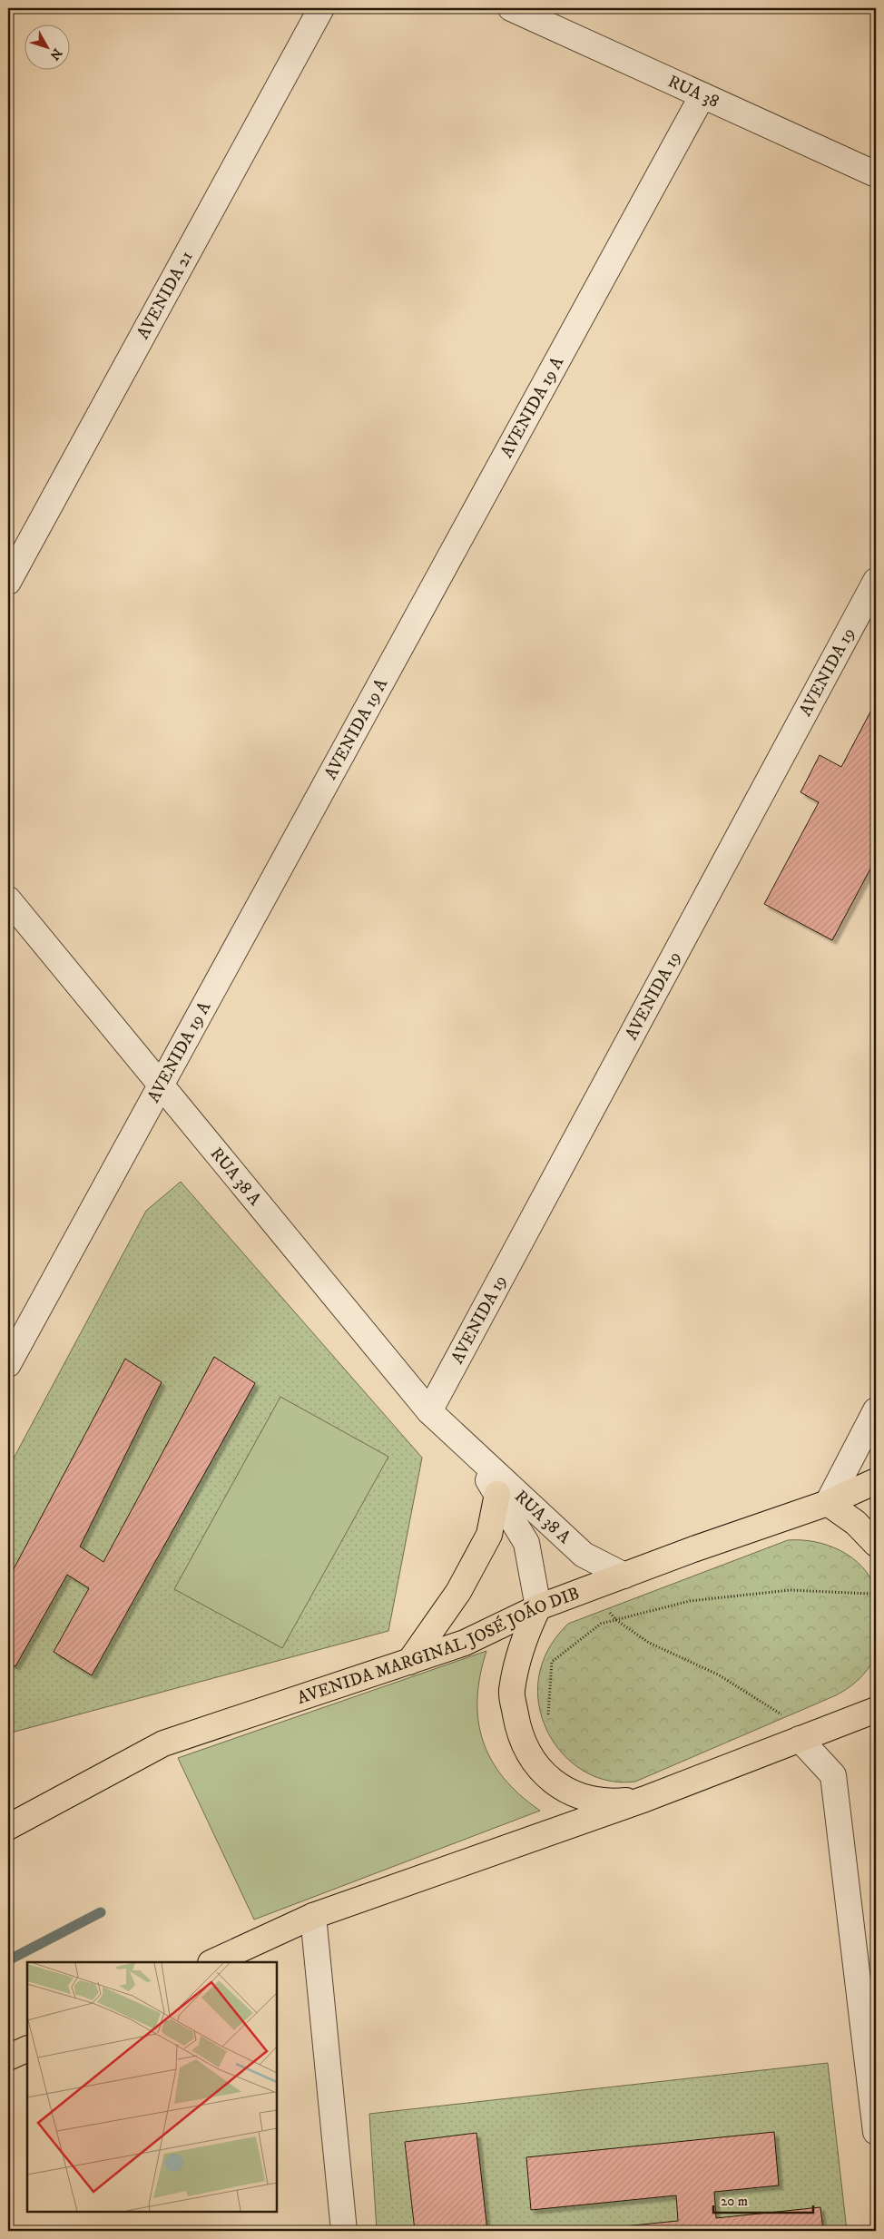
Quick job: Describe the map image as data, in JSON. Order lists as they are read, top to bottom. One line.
{"streets":{"main road":["AVENIDA MARGINAL JOSÉ JOÃO DIB"],"street":["RUA 38","AVENIDA 21","AVENIDA 19 A","AVENIDA 19","RUA 38 A"]},"crossings":[["RUA 38","AVENIDA 19 A"],["AVENIDA 19 A","RUA 38 A"],["AVENIDA 19","RUA 38 A"],["RUA 38 A","AVENIDA MARGINAL JOSÉ JOÃO DIB"]],"scale_bar":"20 m","north":"bottom right"}
